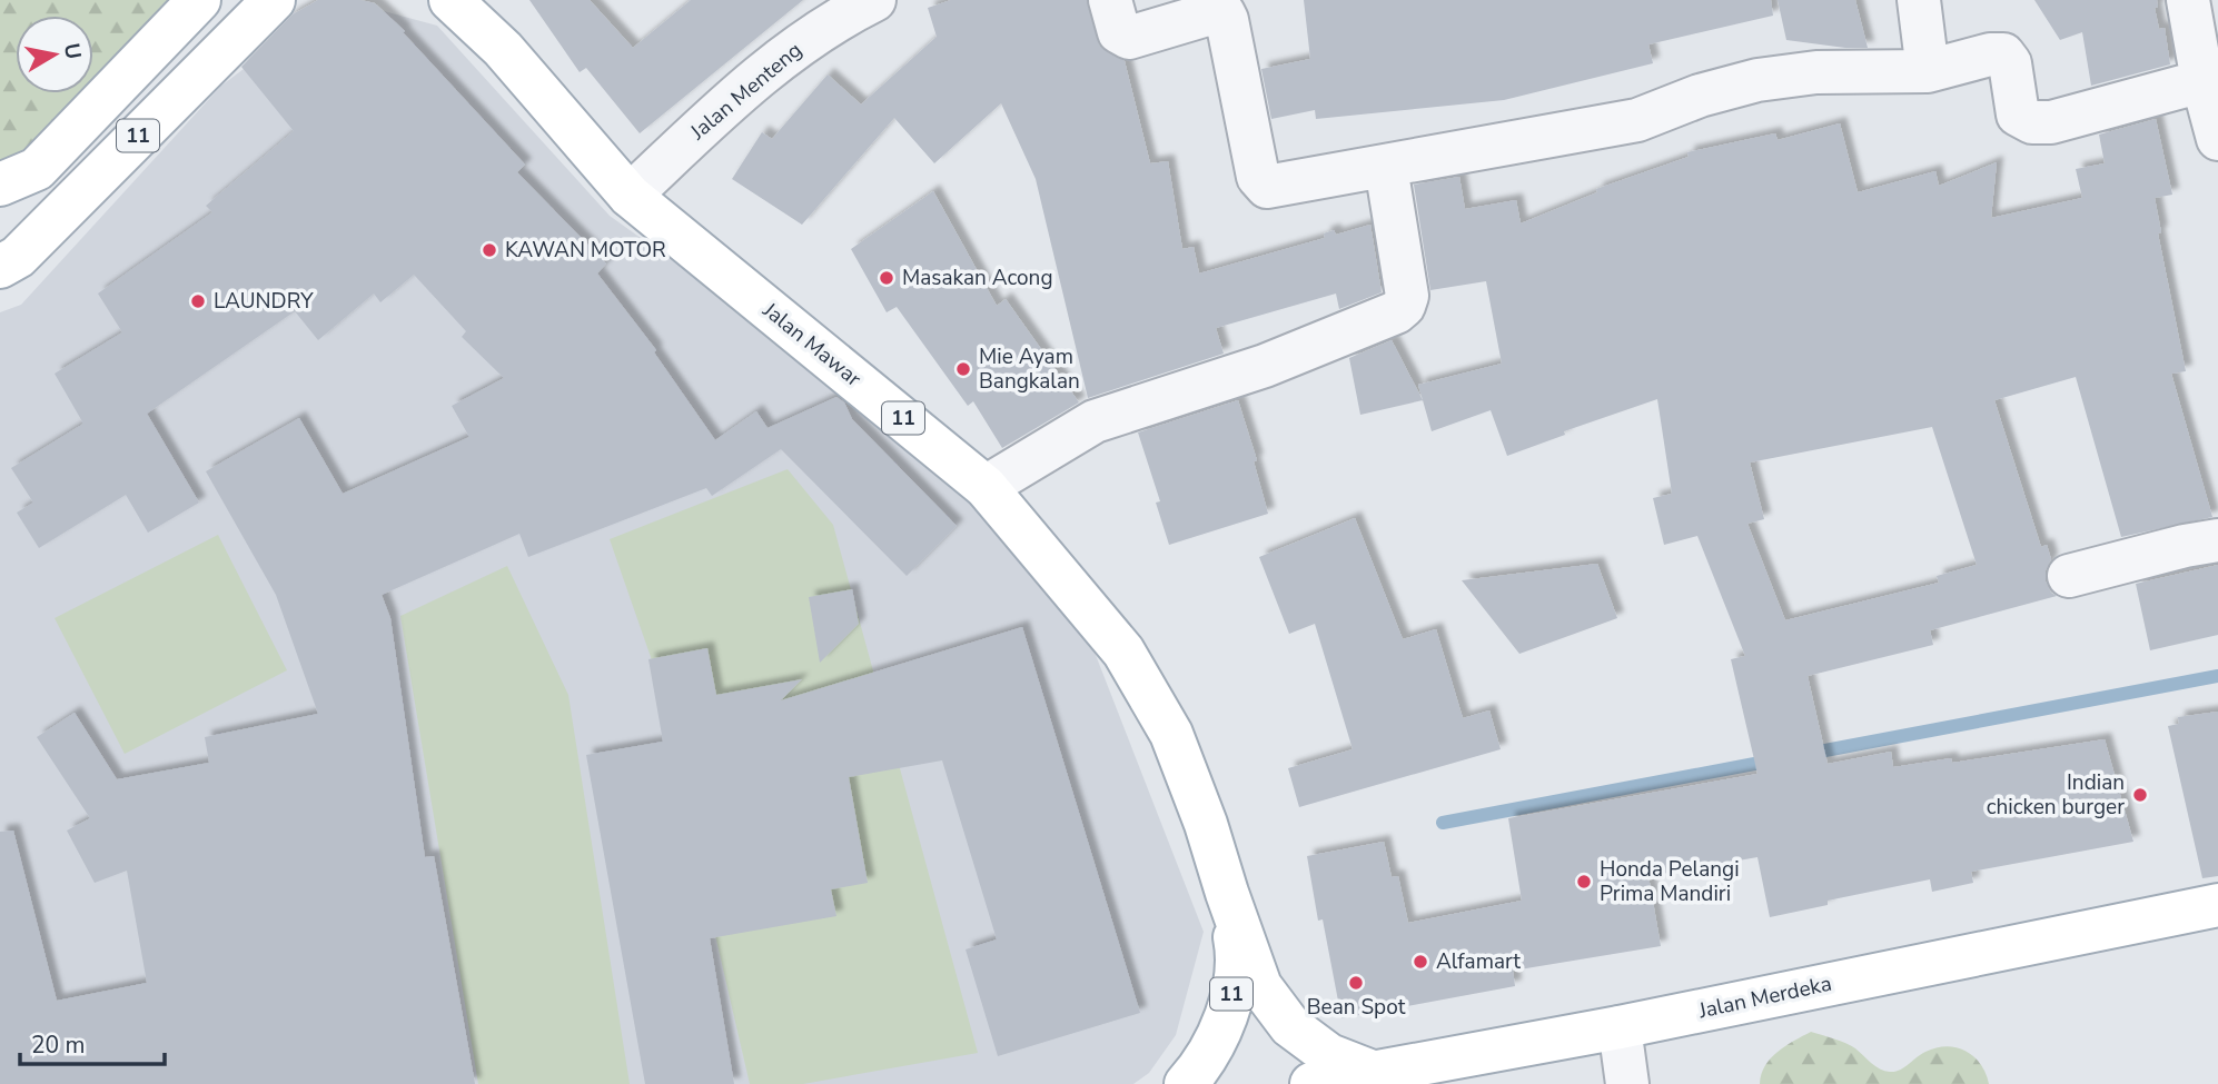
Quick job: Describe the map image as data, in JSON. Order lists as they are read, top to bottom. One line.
{"streets":{"main road":["11","Jalan Mawar","Jalan Merdeka"],"street":["Jalan Menteng"]},"crossings":[["Jalan Menteng","Jalan Mawar"],["11","Jalan Mawar"]],"places":["KAWAN MOTOR","Masakan Acong","LAUNDRY","Mie Ayam Bangkalan","Indian chicken burger","Honda Pelangi Prima Mandiri","Alfamart","Bean Spot"],"scale_bar":"20 m","north":"right"}
